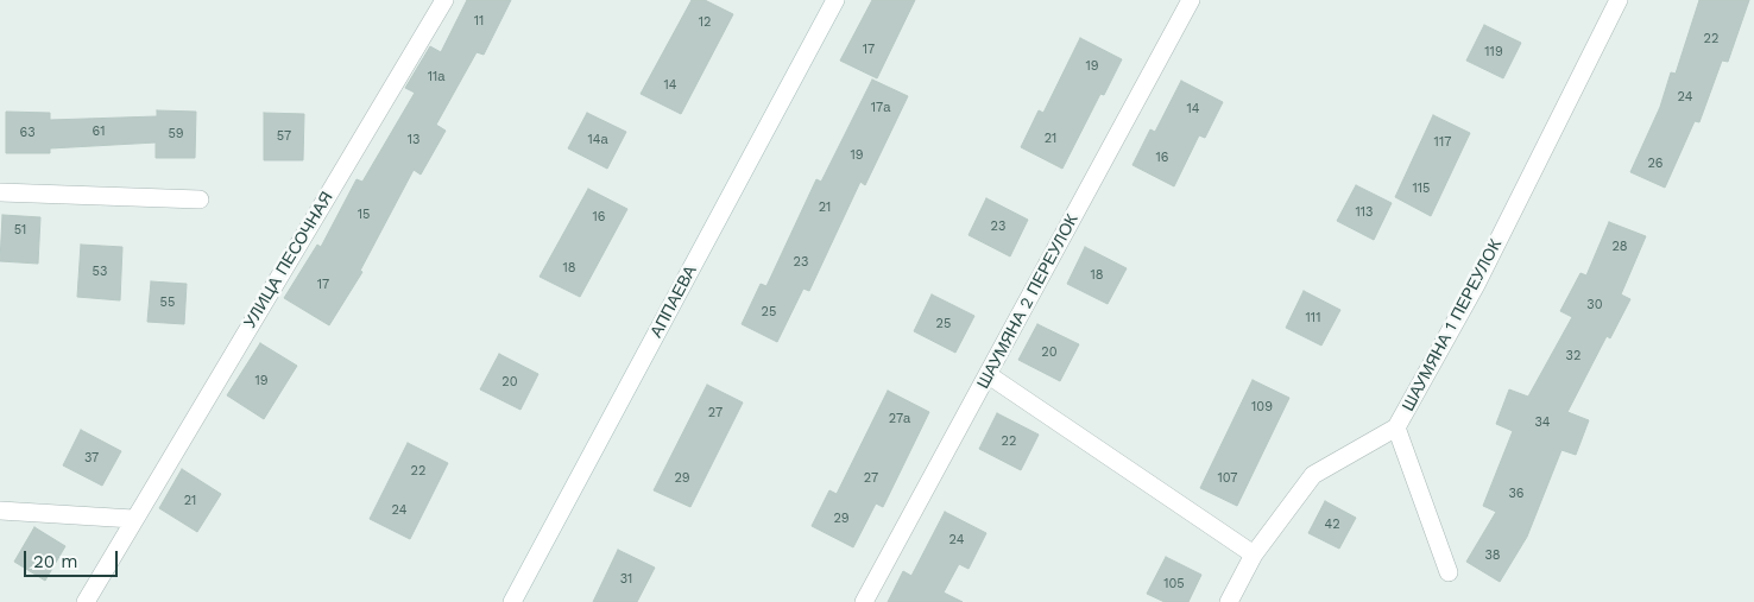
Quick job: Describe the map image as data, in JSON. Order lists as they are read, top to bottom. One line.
{"streets":{"street":["УЛИЦА ПЕСОЧНАЯ","АППАЕВА","ШАУМЯНА 2 ПЕРЕУЛОК","ШАУМЯНА 1 ПЕРЕУЛОК"]},"house_numbers":["11","12","22","17","119","19","11а","14","24","17а","14","61","63","59","57","21","13","14а","117","19","16","26","115","21","113","15","16","23","51","28","23","18","53","18","17","55","30","25","111","25","20","32","19","20","109","27","27а","34","22","37","22","29","27","107","36","21","24","29","42","24","38","31","105"],"scale_bar":"20 m"}
